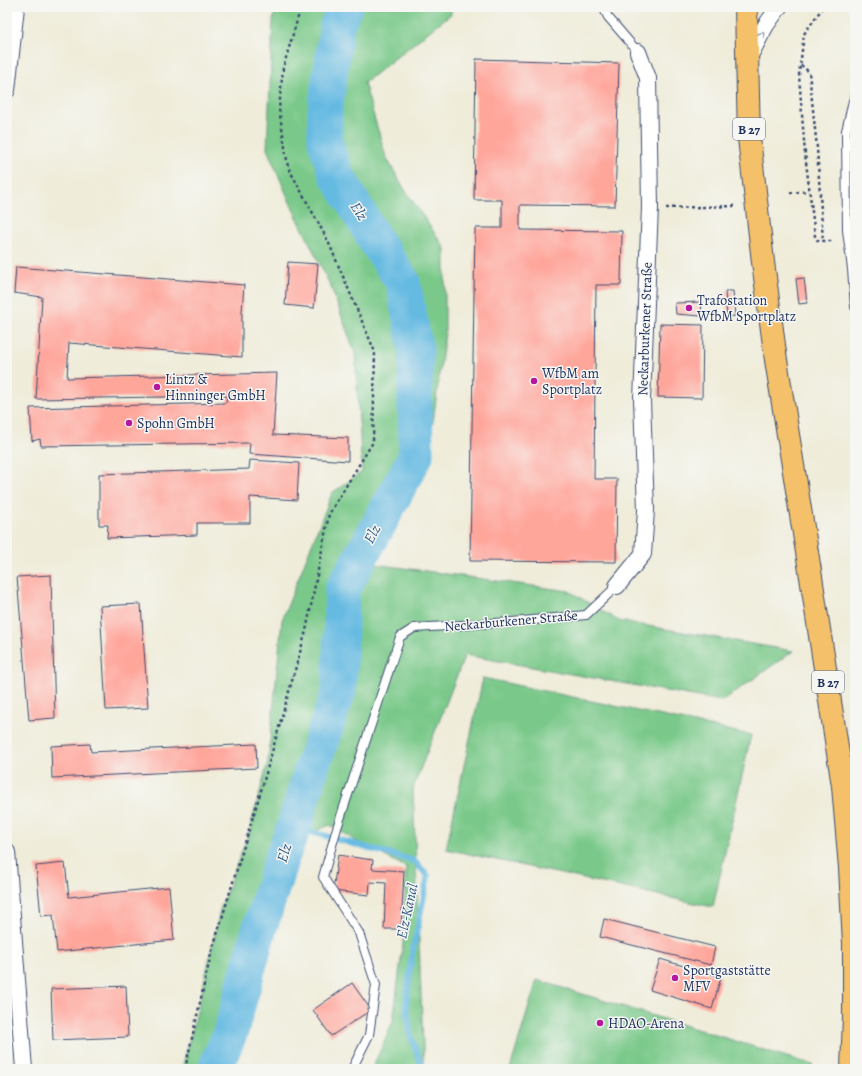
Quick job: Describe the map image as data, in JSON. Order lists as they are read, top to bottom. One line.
{"streets":{"main road":["B 27"],"street":["Neckarburkener Straße"]},"water":["Elz","Elz-Kanal"],"places":["Trafostation WfbM Sportplatz","WfbM am Sportplatz","Lintz & Hinninger GmbH","Spohn GmbH","Sportgaststätte MFV","HDAO-Arena"]}
